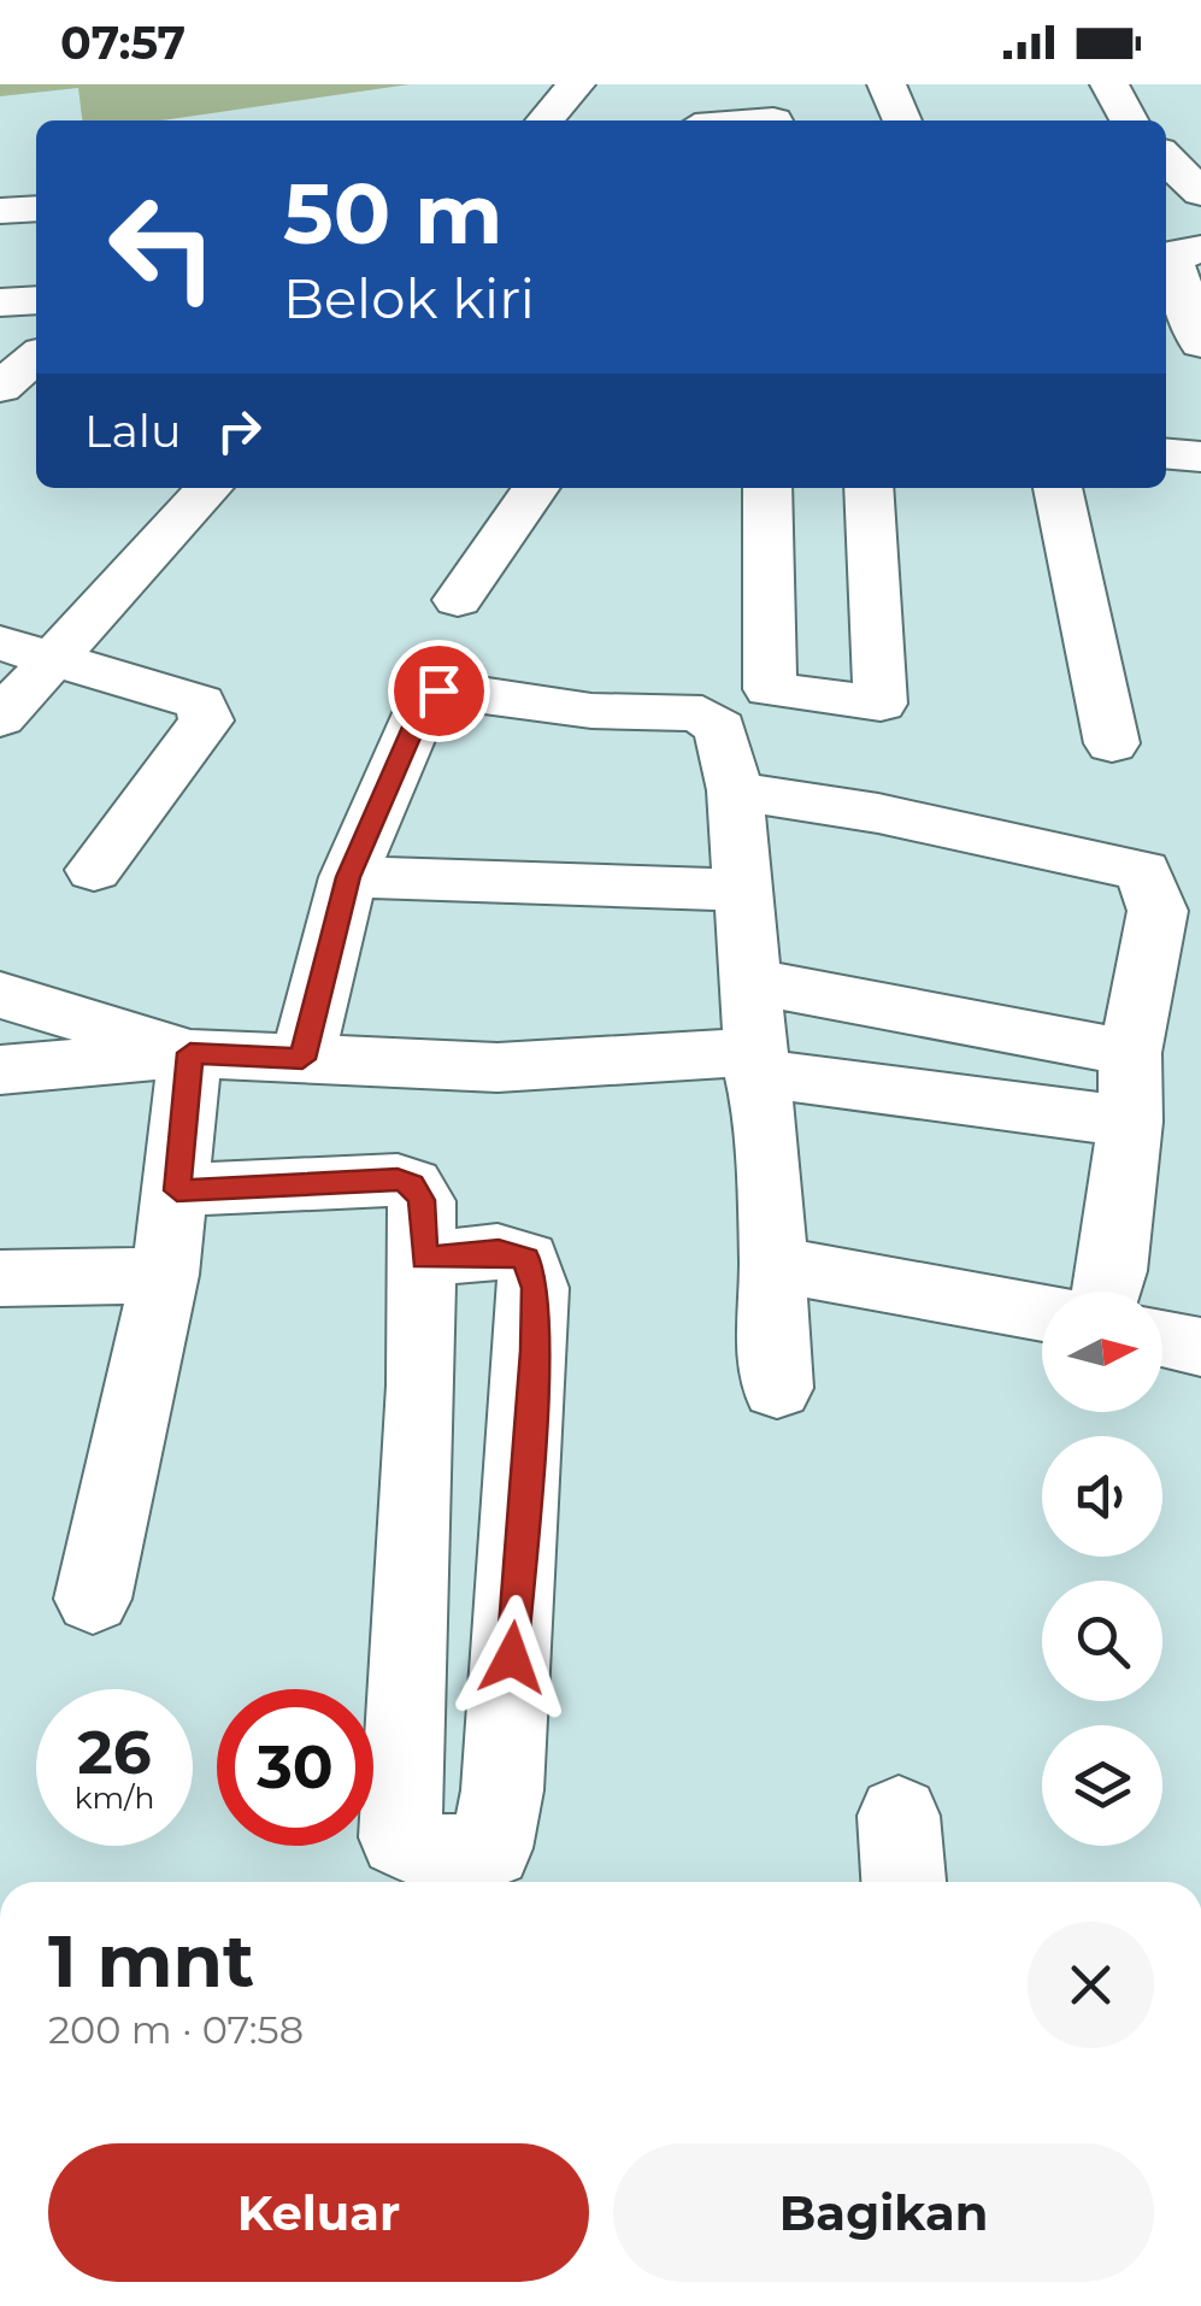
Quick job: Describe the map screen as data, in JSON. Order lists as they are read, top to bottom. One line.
{"north":"right","page":{"status":"07:57","turn":["50 m","Belok kiri"],"then":"Lalu","speed":"26 km/h","limit":"30","heading":["1 mnt","200 m · 07:58"],"buttons":["Keluar","Bagikan"]}}
